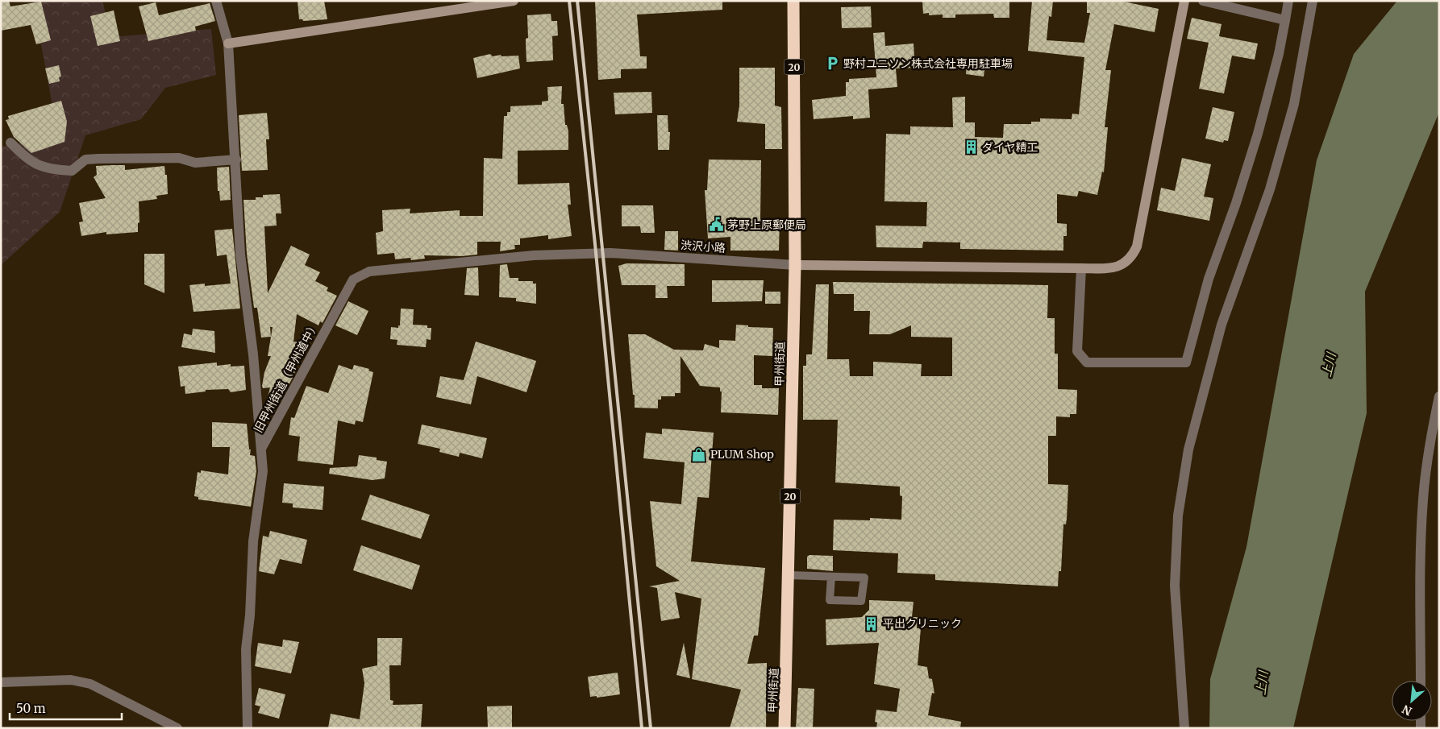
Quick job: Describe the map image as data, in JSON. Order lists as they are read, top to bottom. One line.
{"streets":{"highway":["20","甲州街道"],"street":["渋沢小路","旧甲州街道（甲州道中）"]},"crossings":[["渋沢小路","甲州街道"],["渋沢小路","旧甲州街道（甲州道中）"]],"water":["上川"],"places":{"parking":["野村ユニソン株式会社専用駐車場"],"building":["ダイヤ精工","平出クリニック"],"public building":["茅野上原郵便局"],"shop":["PLUM Shop"]},"scale_bar":"50 m","north":"bottom left"}
